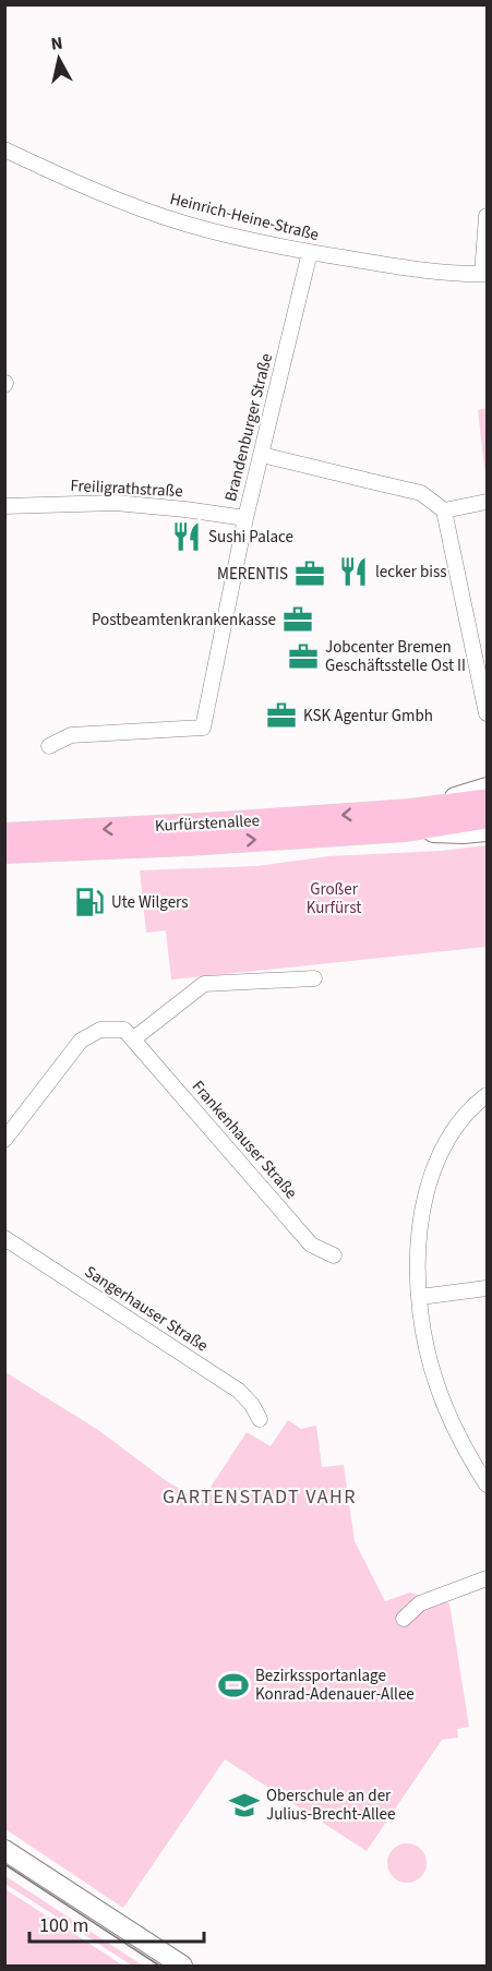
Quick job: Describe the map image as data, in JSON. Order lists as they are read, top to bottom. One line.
{"streets":{"main road":["Kurfürstenallee"],"street":["Heinrich-Heine-Straße","Brandenburger Straße","Freiligrathstraße","Frankenhauser Straße","Sangerhauser Straße"]},"crossings":[["Heinrich-Heine-Straße","Brandenburger Straße"],["Brandenburger Straße","Freiligrathstraße"]],"districts":["GARTENSTADT VAHR"],"parks":["Großer Kurfürst"],"places":{"restaurant":["Sushi Palace","lecker biss"],"office":["MERENTIS","Postbeamtenkrankenkasse","Jobcenter Bremen Geschäftsstelle Ost II","KSK Agentur Gmbh"],"fuel station":["Ute Wilgers"],"sports":["Bezirkssportanlage Konrad-Adenauer-Allee"],"school or university":["Oberschule an der Julius-Brecht-Allee"]},"scale_bar":"100 m","north":"top"}
